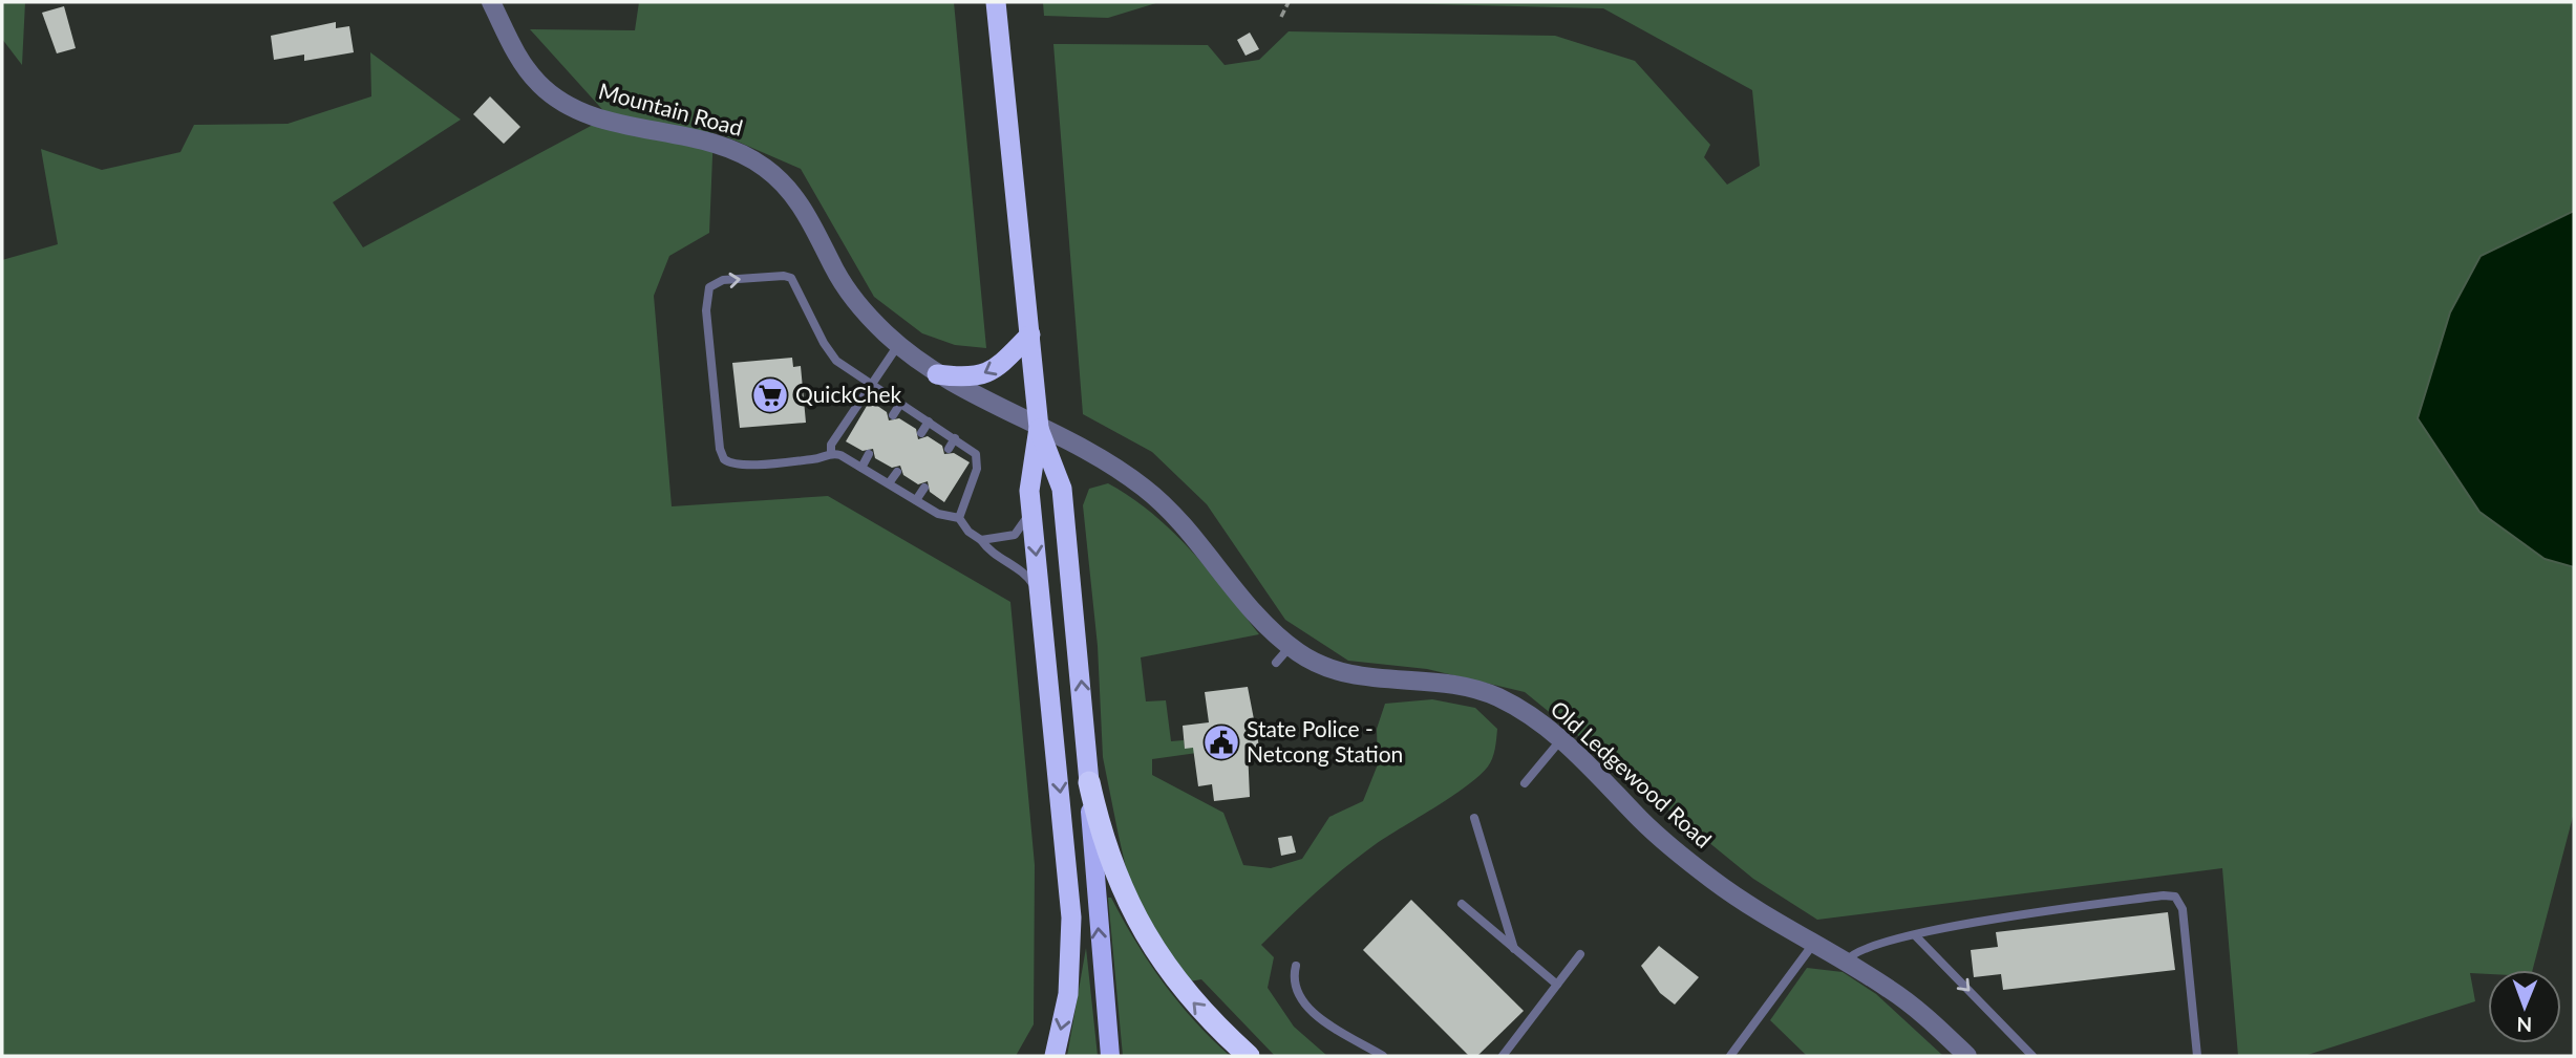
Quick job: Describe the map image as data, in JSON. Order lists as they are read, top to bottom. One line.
{"streets":{"street":["Mountain Road","Old Ledgewood Road"]},"crossings":[["Mountain Road","Old Ledgewood Road"]],"places":{"supermarket":["QuickChek"],"public building":["State Police - Netcong Station"]},"north":"bottom"}
